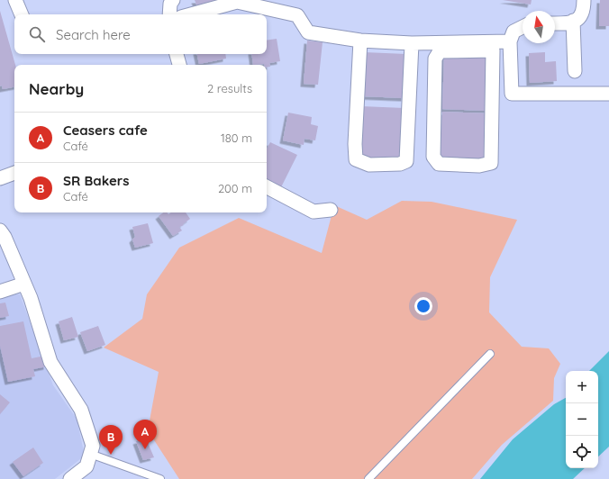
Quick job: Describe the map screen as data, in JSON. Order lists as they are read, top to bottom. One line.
{"north":"top","page":{"search":"Search here","heading":["Nearby","2 results"],"list":[{"mark":"A","name":"Ceasers cafe","note":"Café","value":"180 m"},{"mark":"B","name":"SR Bakers","note":"Café","value":"200 m"}],"map_buttons":["+","−"],"pins":["A","B"]}}
